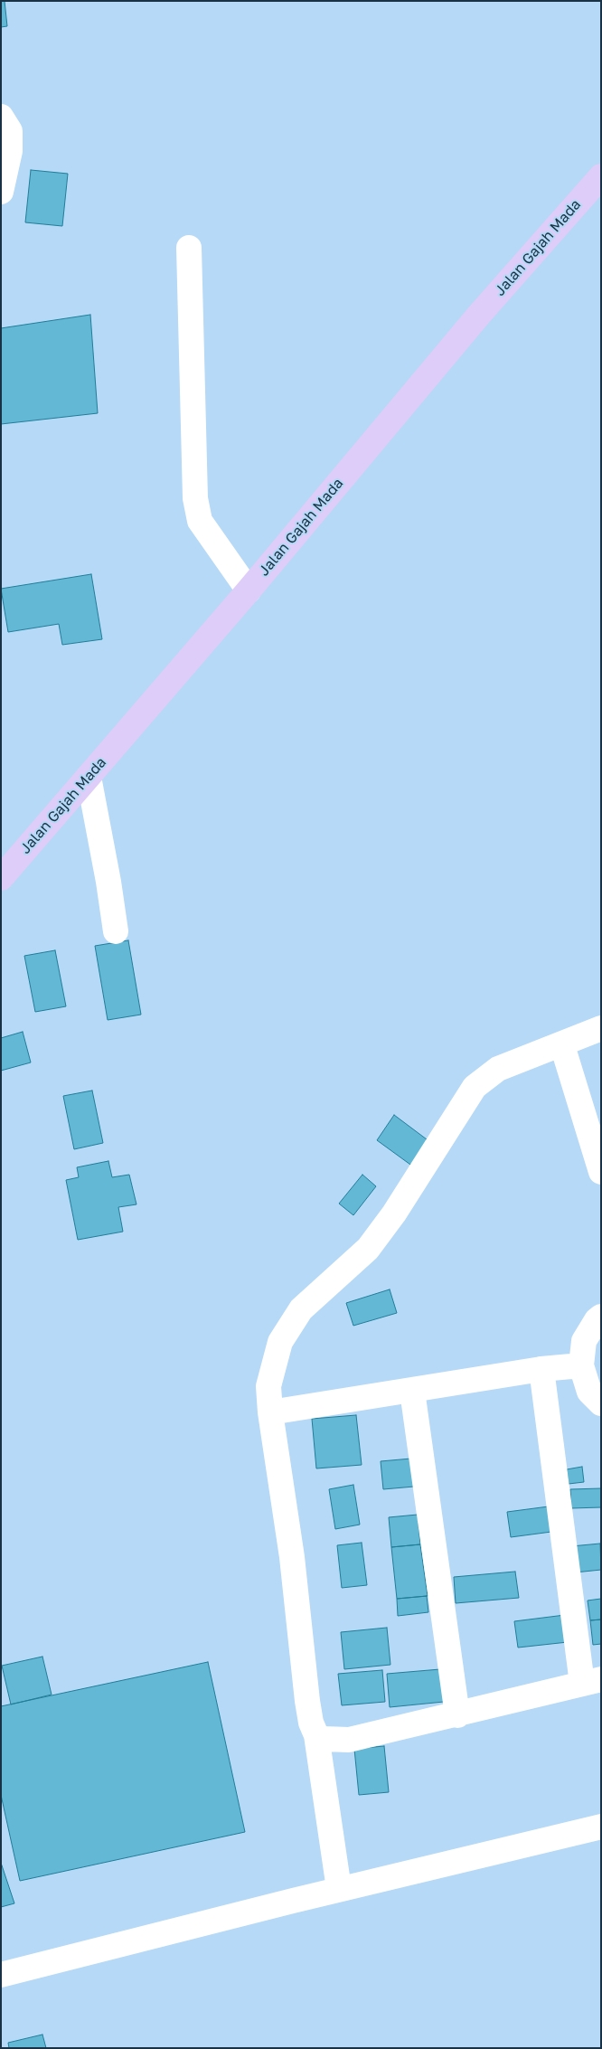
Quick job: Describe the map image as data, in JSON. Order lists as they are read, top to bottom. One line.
{"streets":{"main road":["Jalan Gajah Mada"]}}
